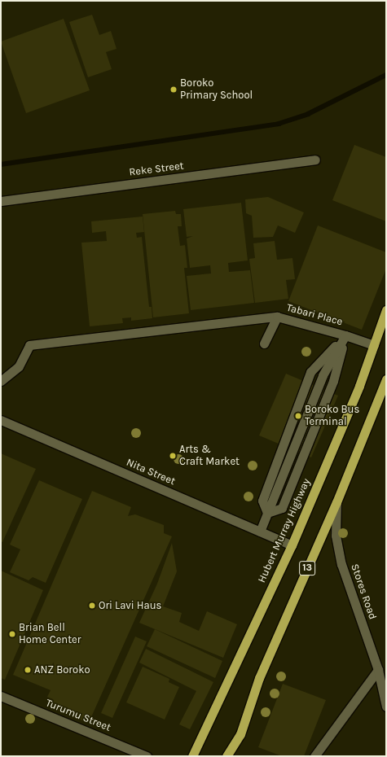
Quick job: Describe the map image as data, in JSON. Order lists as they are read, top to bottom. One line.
{"streets":{"highway":["Hubert Murray Highway","13"],"street":["Reke Street","Tabari Place","Nita Street","Stores Road","Turumu Street"]},"crossings":[["Tabari Place","Hubert Murray Highway"],["Nita Street","Hubert Murray Highway"],["13","Stores Road"]],"places":["Boroko Primary School","Boroko Bus Terminal","Arts & Craft Market","Ori Lavi Haus","Brian Bell Home Center","ANZ Boroko"]}
